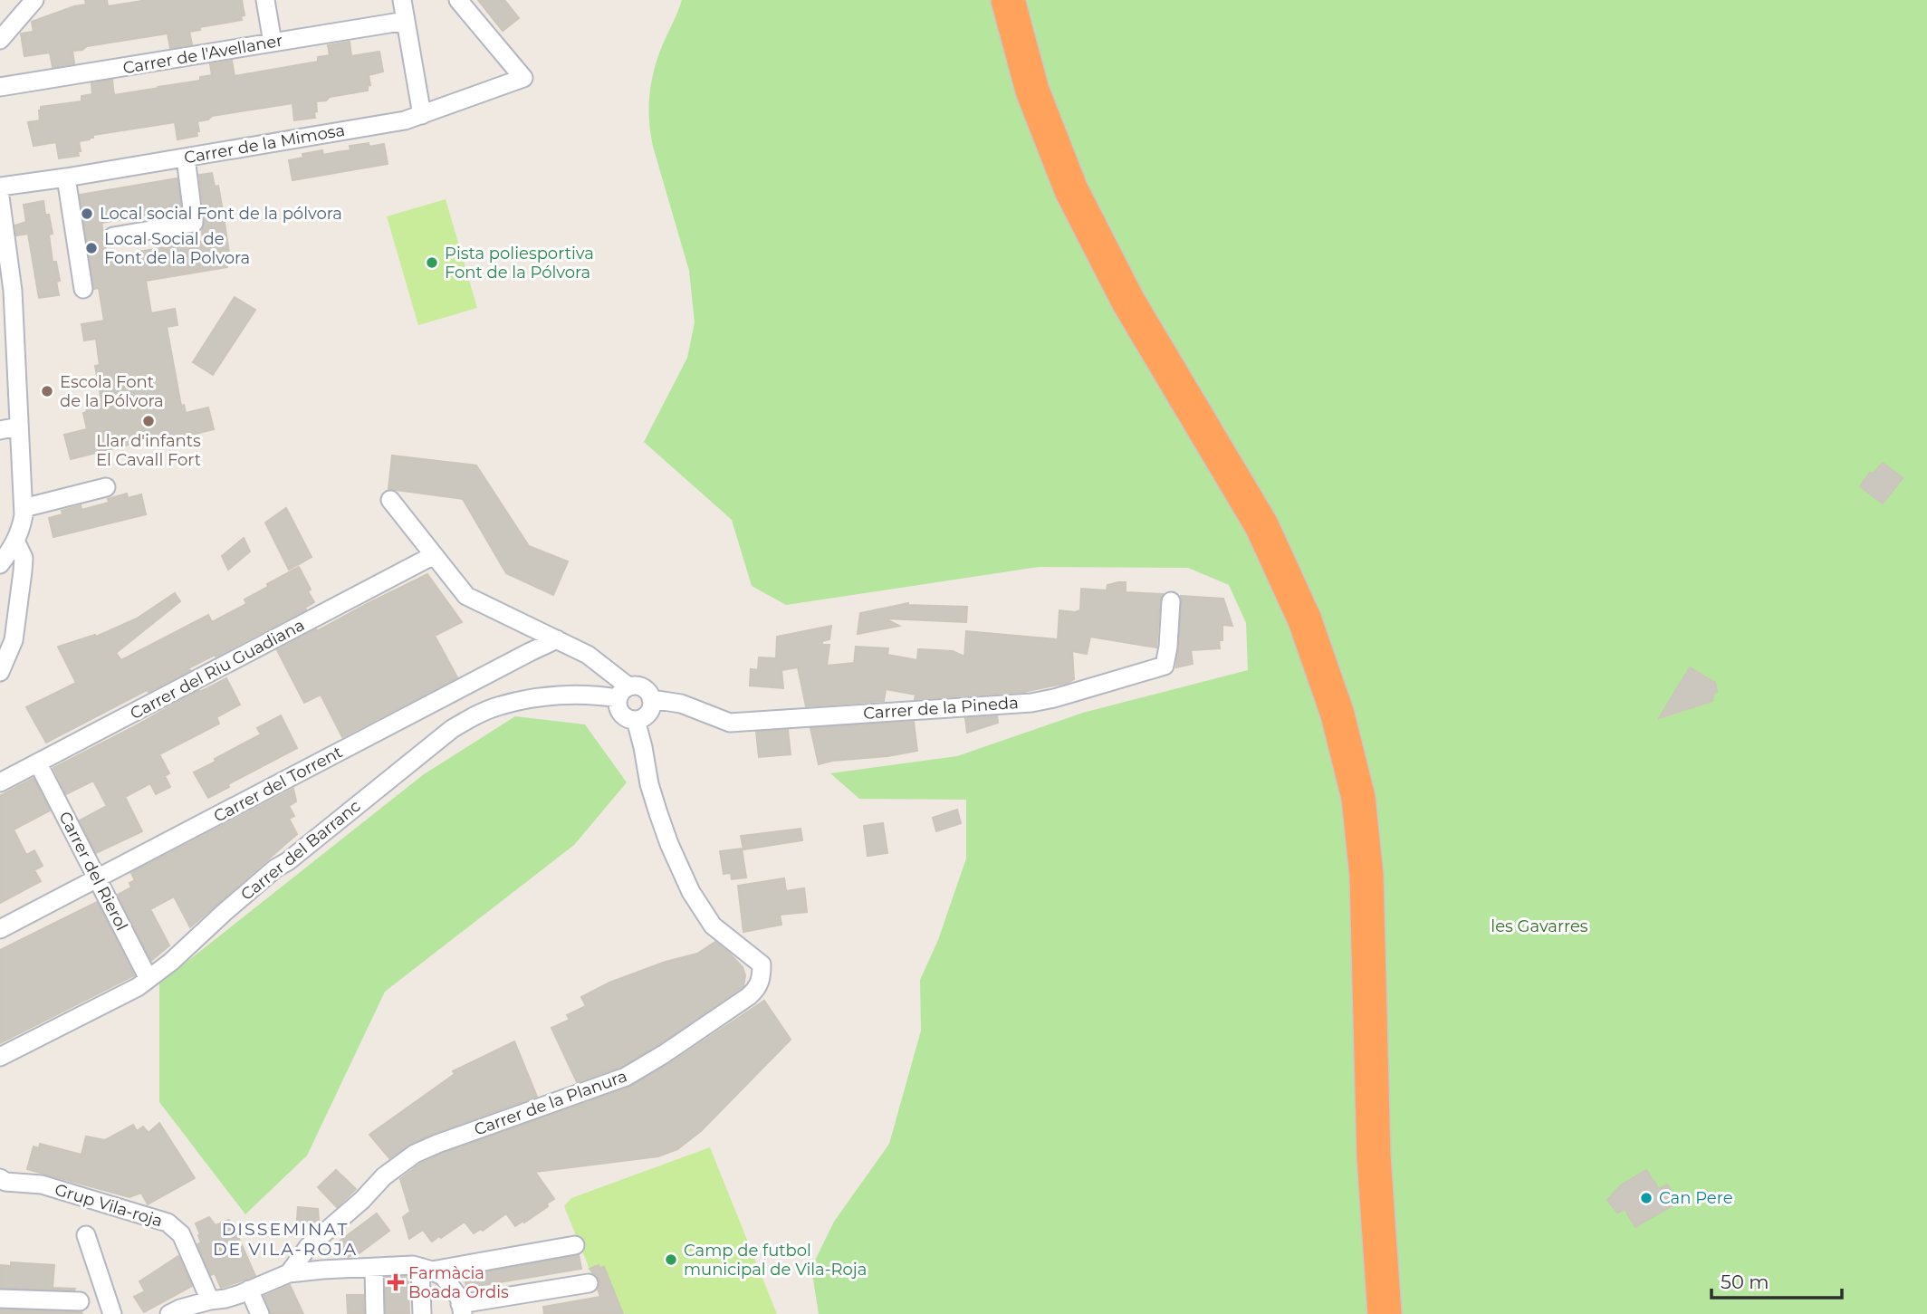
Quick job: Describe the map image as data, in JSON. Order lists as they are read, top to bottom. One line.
{"streets":{"street":["Carrer de l'Avellaner","Carrer de la Mimosa","Carrer del Riu Guadiana","Carrer de la Pineda","Carrer del Torrent","Carrer del Barranc","Carrer del Rierol","Carrer de la Planura","Grup Vila-roja"]},"crossings":[["Carrer del Riu Guadiana","Carrer del Rierol"],["Carrer de la Pineda","Carrer del Barranc"],["Carrer de la Pineda","Carrer de la Planura"],["Carrer del Torrent","Carrer del Rierol"],["Carrer del Barranc","Carrer del Rierol"],["Carrer del Barranc","Carrer de la Planura"]],"districts":["DISSEMINAT DE VILA-ROJA"],"parks":["les Gavarres"],"places":{"other":["Local social Font de la pólvora","Local Social de Font de la Polvora","Pista poliesportiva Font de la Pólvora","Escola Font de la Pólvora","Llar d'infants El Cavall Fort","Can Pere","Camp de futbol municipal de Vila-Roja"],"health":["Farmàcia Boada Ordis"]},"scale_bar":"50 m"}
